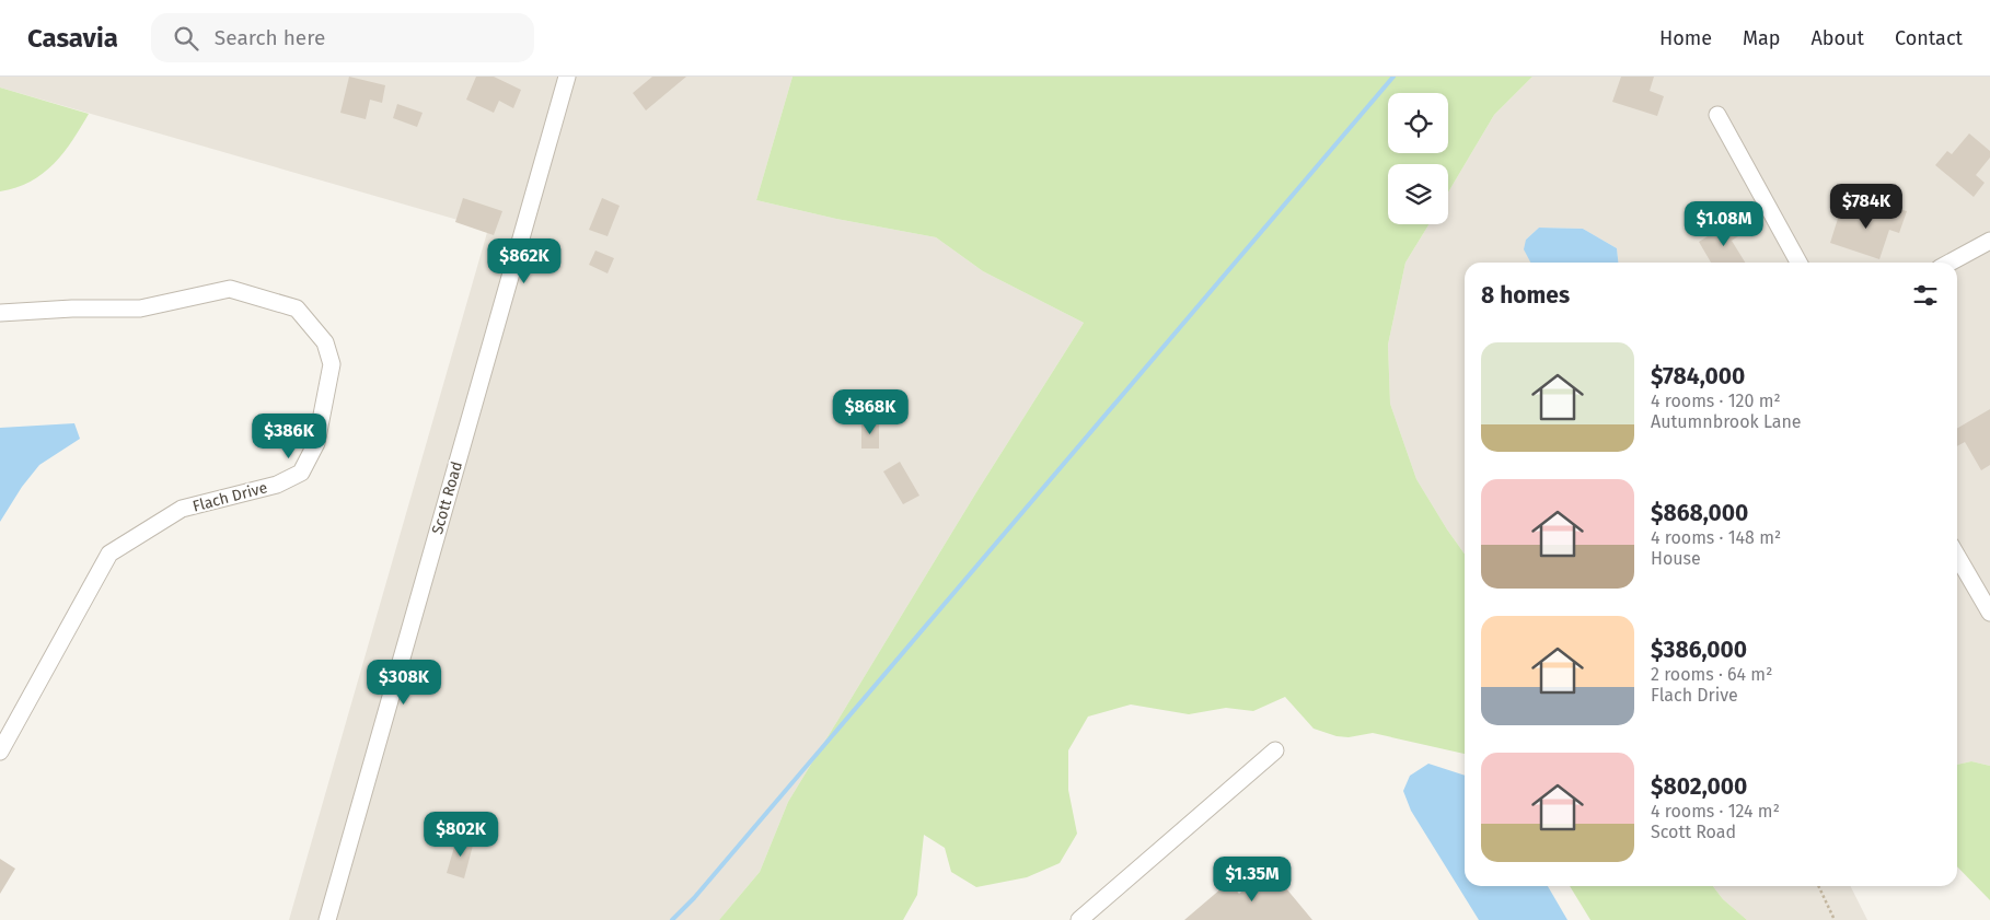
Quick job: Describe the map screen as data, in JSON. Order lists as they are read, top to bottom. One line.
{"streets":{"street":["Flach Drive","Scott Road"]},"page":{"header":"Casavia","search":"Search here","nav":["Home","Map","About","Contact"],"price":["$784K","$1.08M","$862K","$868K","$386K","$308K","$802K","$1.35M"],"heading":"8 homes","list":[{"name":"$784,000","note":"4 rooms · 120 m² · Autumnbrook Lane"},{"name":"$868,000","note":"4 rooms · 148 m² · House"},{"name":"$386,000","note":"2 rooms · 64 m² · Flach Drive"},{"name":"$802,000","note":"4 rooms · 124 m² · Scott Road"}]}}
